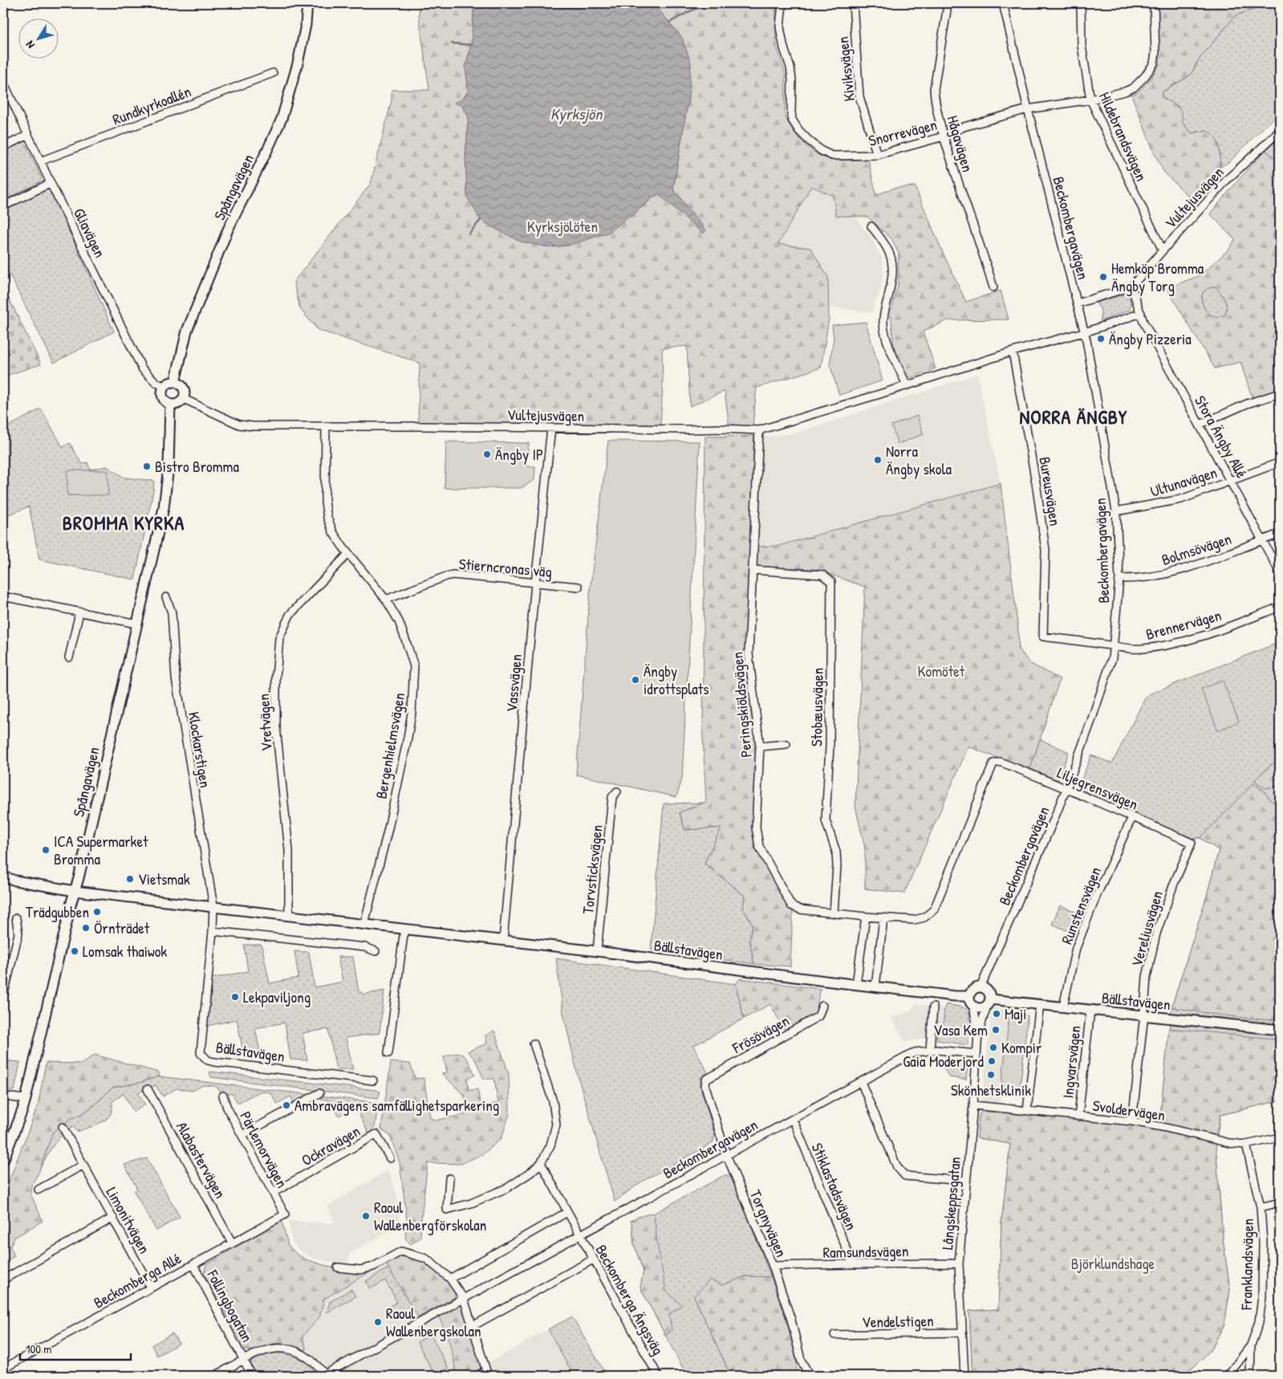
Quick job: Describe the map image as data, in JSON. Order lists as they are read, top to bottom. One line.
{"streets":{"street":["Kiviksvägen","Rundkyrkoallén","Snorrevägen","Hildebrandsvägen","Hågavägen","Spångavägen","Vultejusvägen","Beckombergavägen","Gliavägen","Stora Ängby Allé","Ultunavägen","Bureusvägen","Bolmsövägen","Stierncronas väg","Brennervägen","Vassvägen","Peringskiöldsvägen","Stobæusvägen","Vretvägen","Bergenhielmsvägen","Klockarstigen","Liljegrensvägen","Torvsticksvägen","Runstensvägen","Vereliusvägen","Bällstavägen","Frösövägen","Ingvarsvägen","Svoldervägen","Ockravägen","Pärlemorvägen","Alabastervägen","Stiklastadsvägen","Långskeppsgatan","Limonitvägen","Torgnyvägen","Ramsundsvägen","Franklandsvägen","Beckomberga Allé","Beckomberga Ängsväg","Follingbogatan","Vendelstigen"]},"crossings":[["Kiviksvägen","Snorrevägen"],["Rundkyrkoallén","Gliavägen"],["Snorrevägen","Hildebrandsvägen"],["Snorrevägen","Hågavägen"],["Snorrevägen","Beckombergavägen"],["Hildebrandsvägen","Vultejusvägen"],["Spångavägen","Vultejusvägen"],["Spångavägen","Gliavägen"],["Spångavägen","Bällstavägen"],["Vultejusvägen","Beckombergavägen"],["Vultejusvägen","Gliavägen"],["Vultejusvägen","Stora Ängby Allé"],["Vultejusvägen","Bureusvägen"],["Vultejusvägen","Vassvägen"],["Vultejusvägen","Peringskiöldsvägen"],["Vultejusvägen","Bergenhielmsvägen"],["Beckombergavägen","Ultunavägen"],["Beckombergavägen","Bolmsövägen"],["Beckombergavägen","Brennervägen"],["Beckombergavägen","Liljegrensvägen"],["Beckombergavägen","Bällstavägen"],["Beckombergavägen","Stiklastadsvägen"],["Beckombergavägen","Långskeppsgatan"],["Beckombergavägen","Torgnyvägen"],["Beckombergavägen","Beckomberga Ängsväg"],["Beckombergavägen","Follingbogatan"],["Stora Ängby Allé","Ultunavägen"],["Stora Ängby Allé","Bolmsövägen"],["Bureusvägen","Brennervägen"],["Stierncronas väg","Vassvägen"],["Stierncronas väg","Bergenhielmsvägen"],["Vassvägen","Bällstavägen"],["Peringskiöldsvägen","Stobæusvägen"],["Peringskiöldsvägen","Liljegrensvägen"],["Vretvägen","Bergenhielmsvägen"],["Vretvägen","Bällstavägen"],["Bergenhielmsvägen","Bällstavägen"],["Klockarstigen","Bällstavägen"],["Liljegrensvägen","Runstensvägen"],["Liljegrensvägen","Vereliusvägen"],["Torvsticksvägen","Bällstavägen"],["Runstensvägen","Bällstavägen"],["Vereliusvägen","Bällstavägen"],["Vereliusvägen","Svoldervägen"],["Bällstavägen","Ingvarsvägen"],["Bällstavägen","Långskeppsgatan"],["Frösövägen","Torgnyvägen"],["Ingvarsvägen","Svoldervägen"],["Svoldervägen","Långskeppsgatan"],["Svoldervägen","Franklandsvägen"],["Ockravägen","Pärlemorvägen"],["Pärlemorvägen","Beckomberga Allé"],["Alabastervägen","Beckomberga Allé"],["Stiklastadsvägen","Ramsundsvägen"],["Långskeppsgatan","Ramsundsvägen"],["Långskeppsgatan","Vendelstigen"],["Limonitvägen","Beckomberga Allé"],["Torgnyvägen","Ramsundsvägen"],["Beckomberga Allé","Follingbogatan"]],"districts":["NORRA ÄNGBY","BROMMA KYRKA"],"water":["Kyrksjön"],"parks":["Kyrksjölöten","Komötet","Björklundshage"],"places":["Hemköp Bromma Ängby Torg","Ängby Pizzeria","Ängby IP","Norra Ängby skola","Bistro Bromma","Ängby idrottsplats","ICA Supermarket Bromma","Vietsmak","Trädgubben","Örnträdet","Lomsak thaiwok","Lekpaviljong","Maji","Vasa Kem","Kompir","Gaia Moderjord","Skönhetsklinik","Ambravägens samfällighetsparkering","Raoul Wallenbergförskolan","Raoul Wallenbergskolan"],"scale_bar":"100 m","north":"bottom left"}
